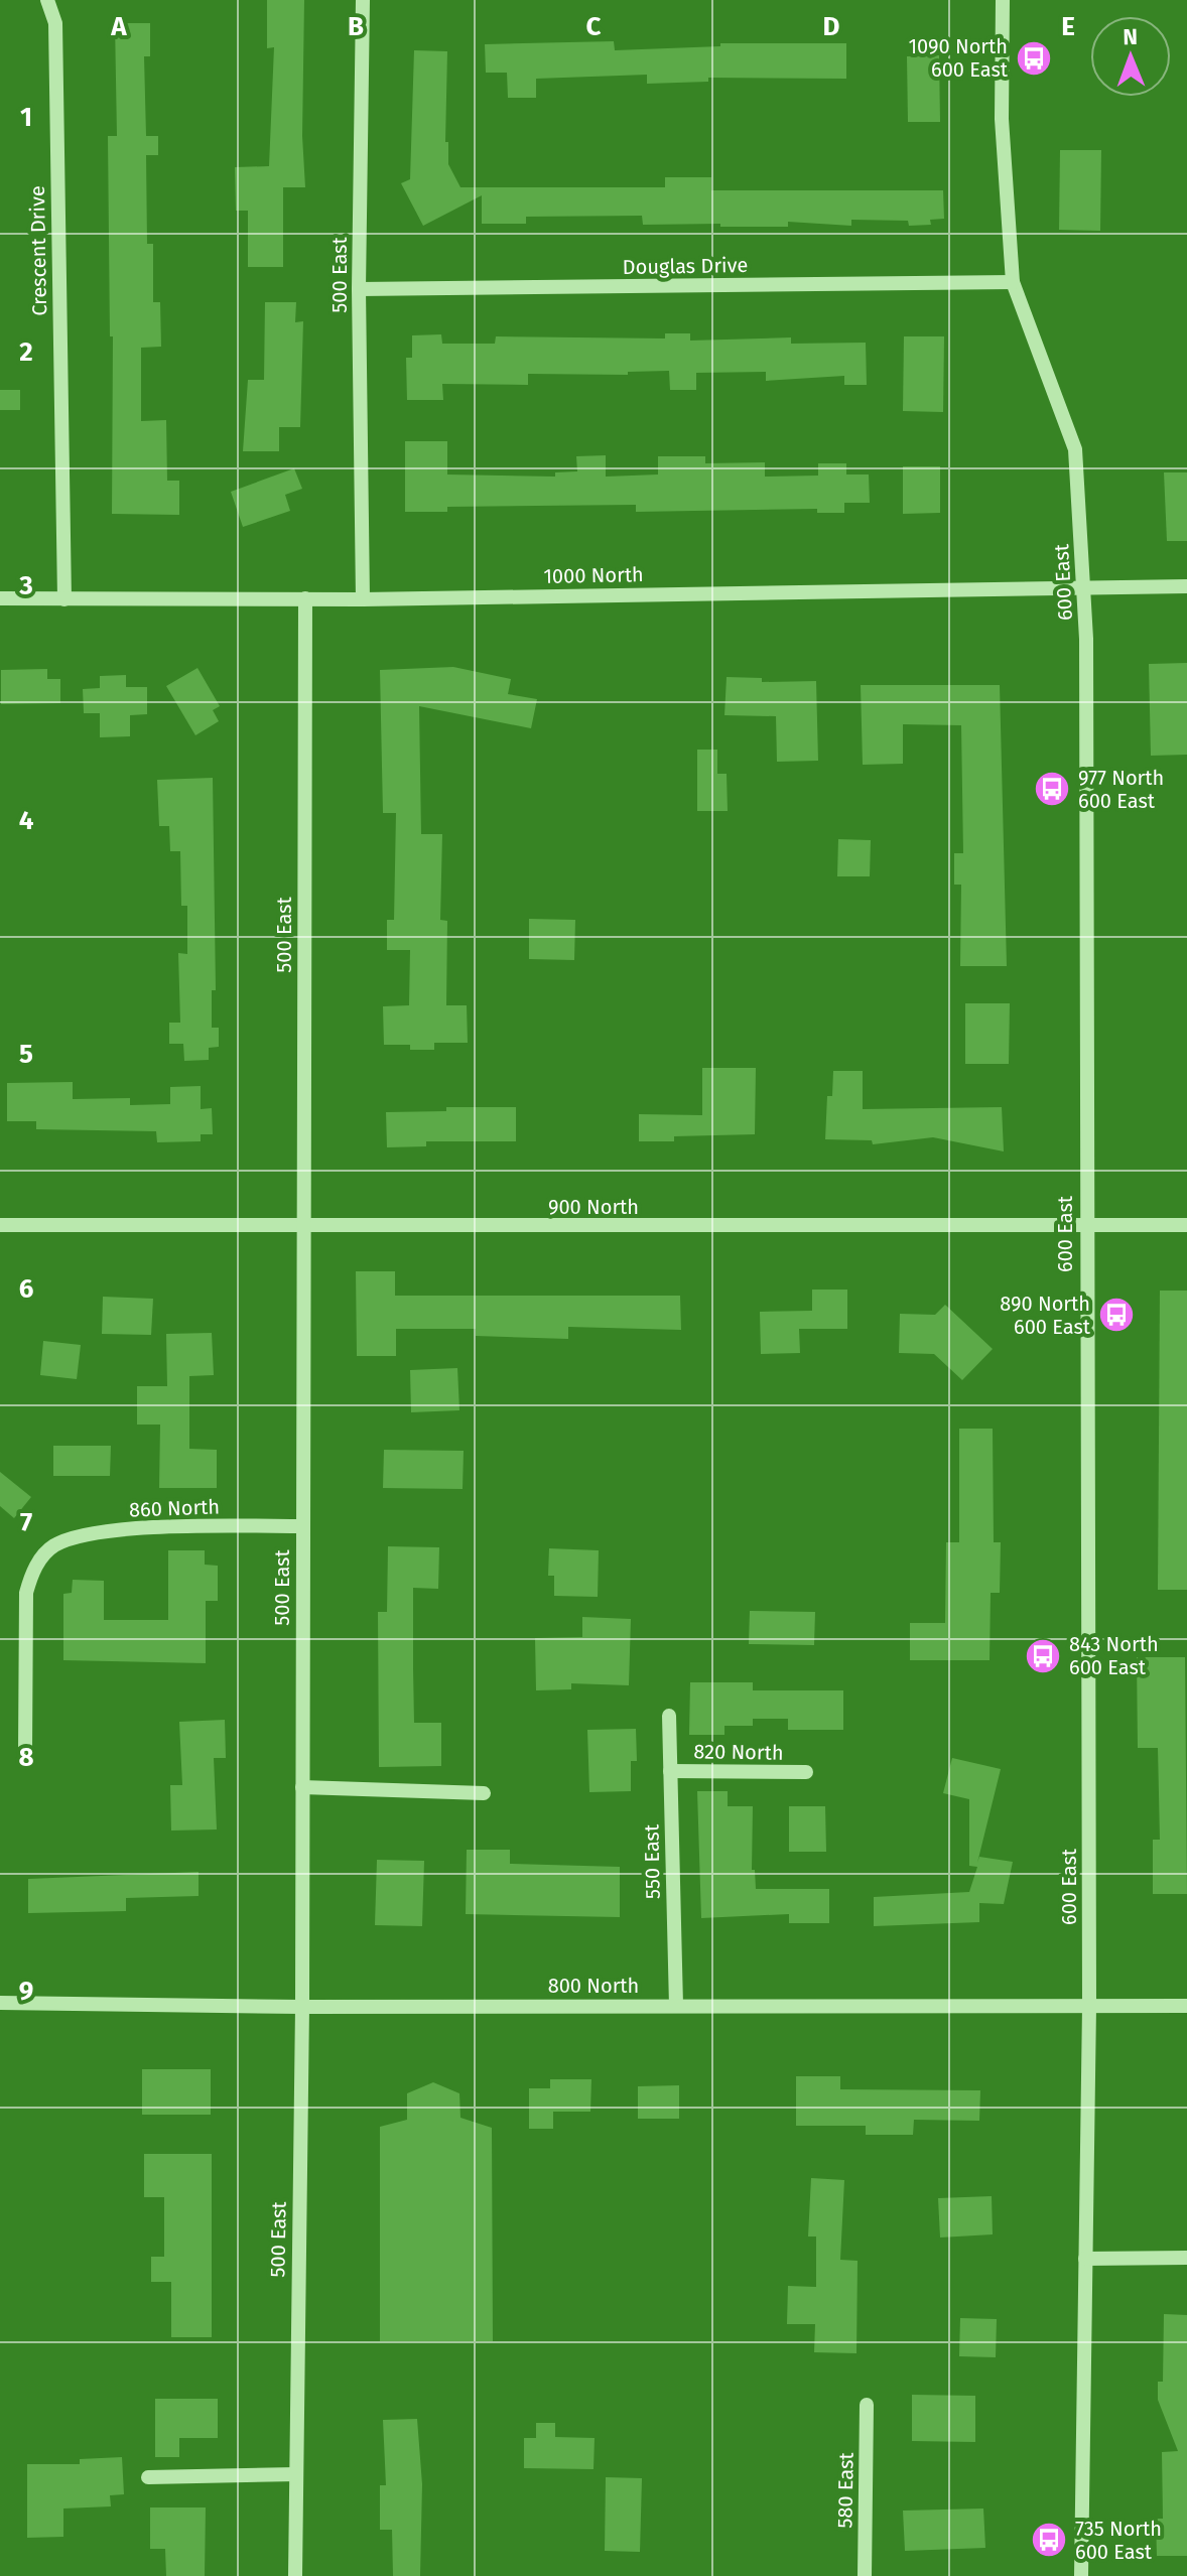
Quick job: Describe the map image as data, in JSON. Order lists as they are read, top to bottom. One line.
{"streets":{"street":["Crescent Drive","Douglas Drive","500 East","1000 North","600 East","900 North","860 North","820 North","550 East","800 North","580 East"]},"crossings":[["Crescent Drive","1000 North"],["Douglas Drive","500 East"],["Douglas Drive","600 East"],["500 East","1000 North"],["500 East","900 North"],["500 East","860 North"],["500 East","800 North"],["1000 North","600 East"],["600 East","900 North"],["600 East","800 North"],["820 North","550 East"],["550 East","800 North"]],"places":{"bus stop":["1090 North 600 East","977 North 600 East","890 North 600 East","843 North 600 East","735 North 600 East"]},"north":"top","grid":{"columns":["A","B","C","D","E"],"rows":["1","2","3","4","5","6","7","8","9"]}}
